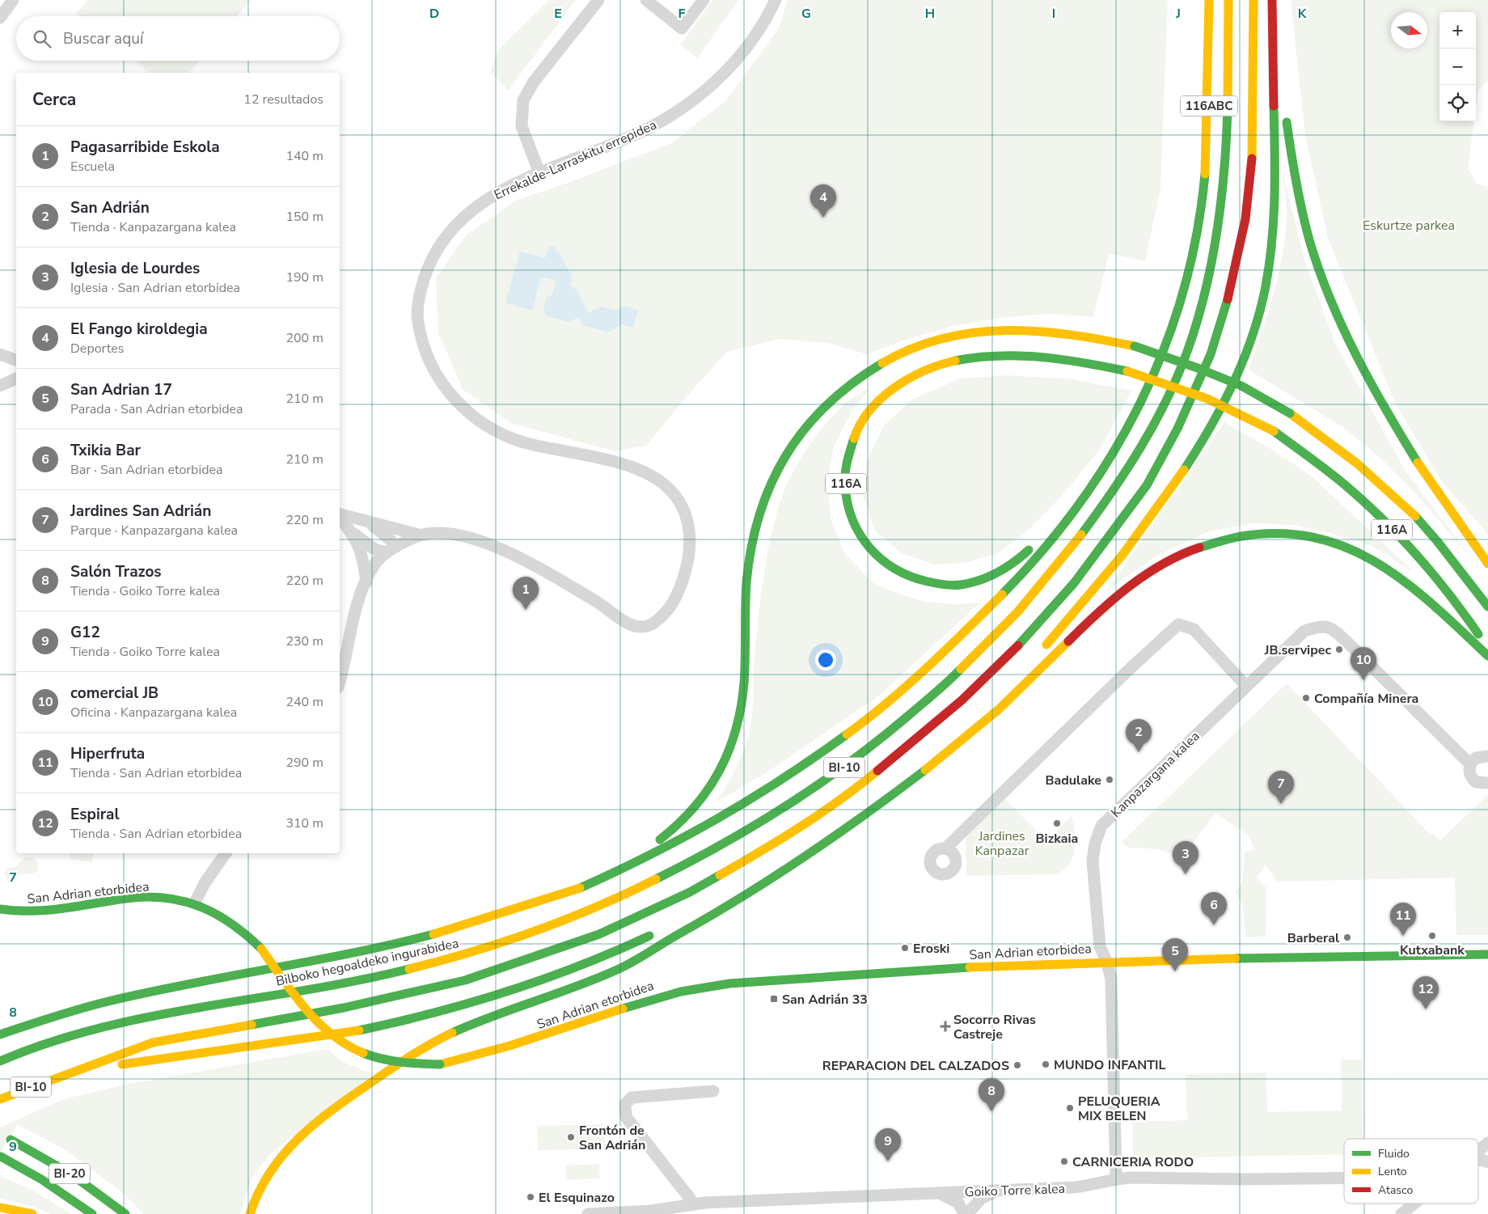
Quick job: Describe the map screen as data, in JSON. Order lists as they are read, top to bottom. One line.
{"streets":{"main road":["116ABC","116A","BI-10","San Adrian etorbidea","Bilboko hegoaldeko ingurabidea","BI-20"],"street":["Errekalde-Larraskitu errepidea","Kanpazargana kalea","Goiko Torre kalea"]},"crossings":[["116ABC","116A"],["Kanpazargana kalea","San Adrian etorbidea"],["Kanpazargana kalea","Goiko Torre kalea"]],"parks":["Eskurtze parkea","Jardines Kanpazar"],"places":{"other":["JB.servipec","Compañía Minera","Badulake","Bizkaia","Kutxabank","Barberal","Eroski","MUNDO INFANTIL","REPARACION DEL CALZADOS","PELUQUERIA MIX BELEN","Frontón de San Adrián","CARNICERIA RODO","El Esquinazo"],"transit":["San Adrián 33"],"health":["Socorro Rivas Castreje"]},"legend":["Fluido","Lento","Atasco"],"north":"right","page":{"map_buttons":["+","−"],"search":"Buscar aquí","heading":["Cerca","12 resultados"],"list":[{"mark":"1","name":"Pagasarribide Eskola","note":"Escuela","value":"140 m"},{"mark":"2","name":"San Adrián","note":"Tienda · Kanpazargana kalea","value":"150 m"},{"mark":"3","name":"Iglesia de Lourdes","note":"Iglesia · San Adrian etorbidea","value":"190 m"},{"mark":"4","name":"El Fango kiroldegia","note":"Deportes","value":"200 m"},{"mark":"5","name":"San Adrian 17","note":"Parada · San Adrian etorbidea","value":"210 m"},{"mark":"6","name":"Txikia Bar","note":"Bar · San Adrian etorbidea","value":"210 m"},{"mark":"7","name":"Jardines San Adrián","note":"Parque · Kanpazargana kalea","value":"220 m"},{"mark":"8","name":"Salón Trazos","note":"Tienda · Goiko Torre kalea","value":"220 m"},{"mark":"9","name":"G12","note":"Tienda · Goiko Torre kalea","value":"230 m"},{"mark":"10","name":"comercial JB","note":"Oficina · Kanpazargana kalea","value":"240 m"},{"mark":"11","name":"Hiperfruta","note":"Tienda · San Adrian etorbidea","value":"290 m"},{"mark":"12","name":"Espiral","note":"Tienda · San Adrian etorbidea","value":"310 m"}],"pins":["4","1","10","2","7","3","6","11","5","12","8","9"]},"grid":{"columns":["D","E","F","G","H","I","J","K"],"rows":["7","8","9"]}}
